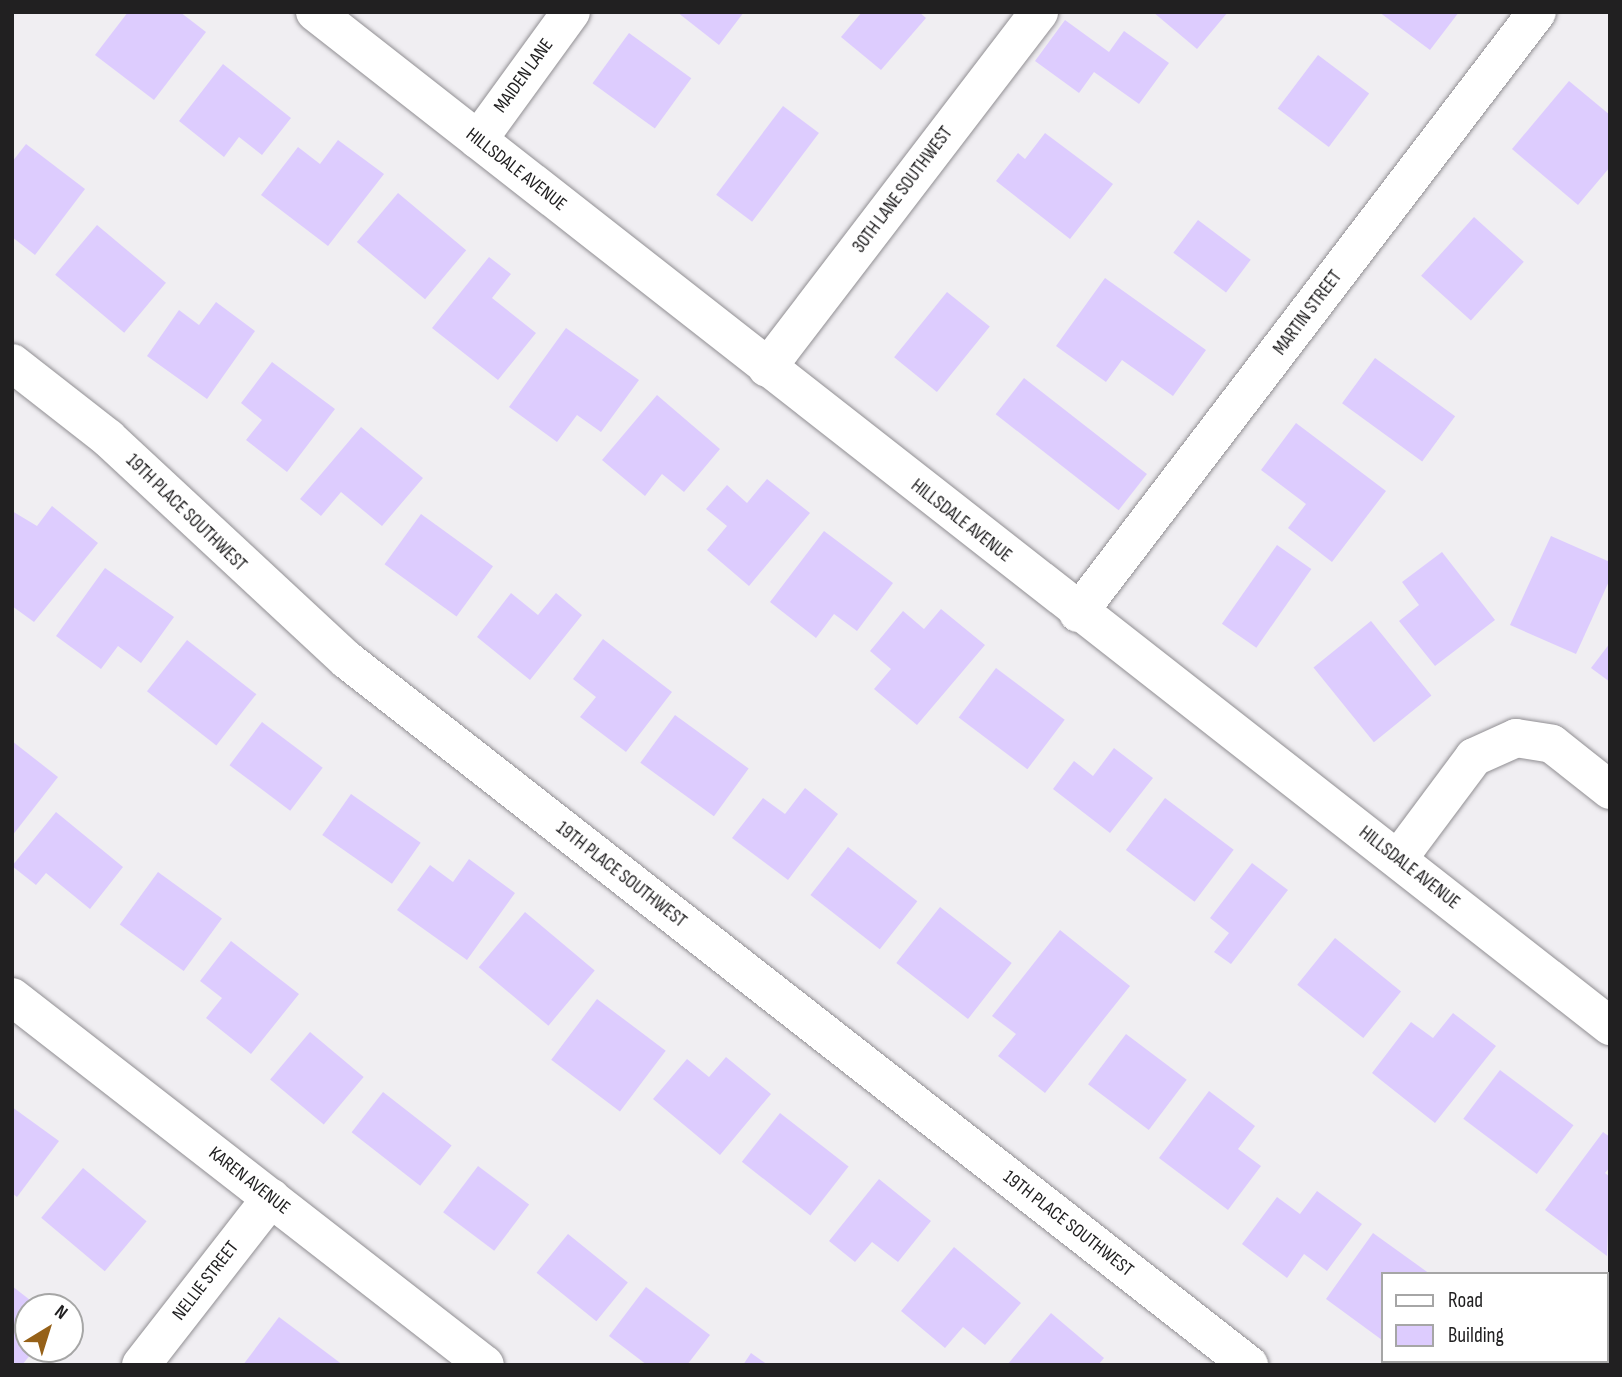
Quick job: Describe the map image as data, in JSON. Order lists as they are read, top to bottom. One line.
{"streets":{"street":["MAIDEN LANE","HILLSDALE AVENUE","30TH LANE SOUTHWEST","MARTIN STREET","19TH PLACE SOUTHWEST","KAREN AVENUE","NELLIE STREET"]},"crossings":[["MAIDEN LANE","HILLSDALE AVENUE"],["HILLSDALE AVENUE","30TH LANE SOUTHWEST"],["HILLSDALE AVENUE","MARTIN STREET"],["KAREN AVENUE","NELLIE STREET"]],"legend":["Road","Building"],"north":"top right"}
